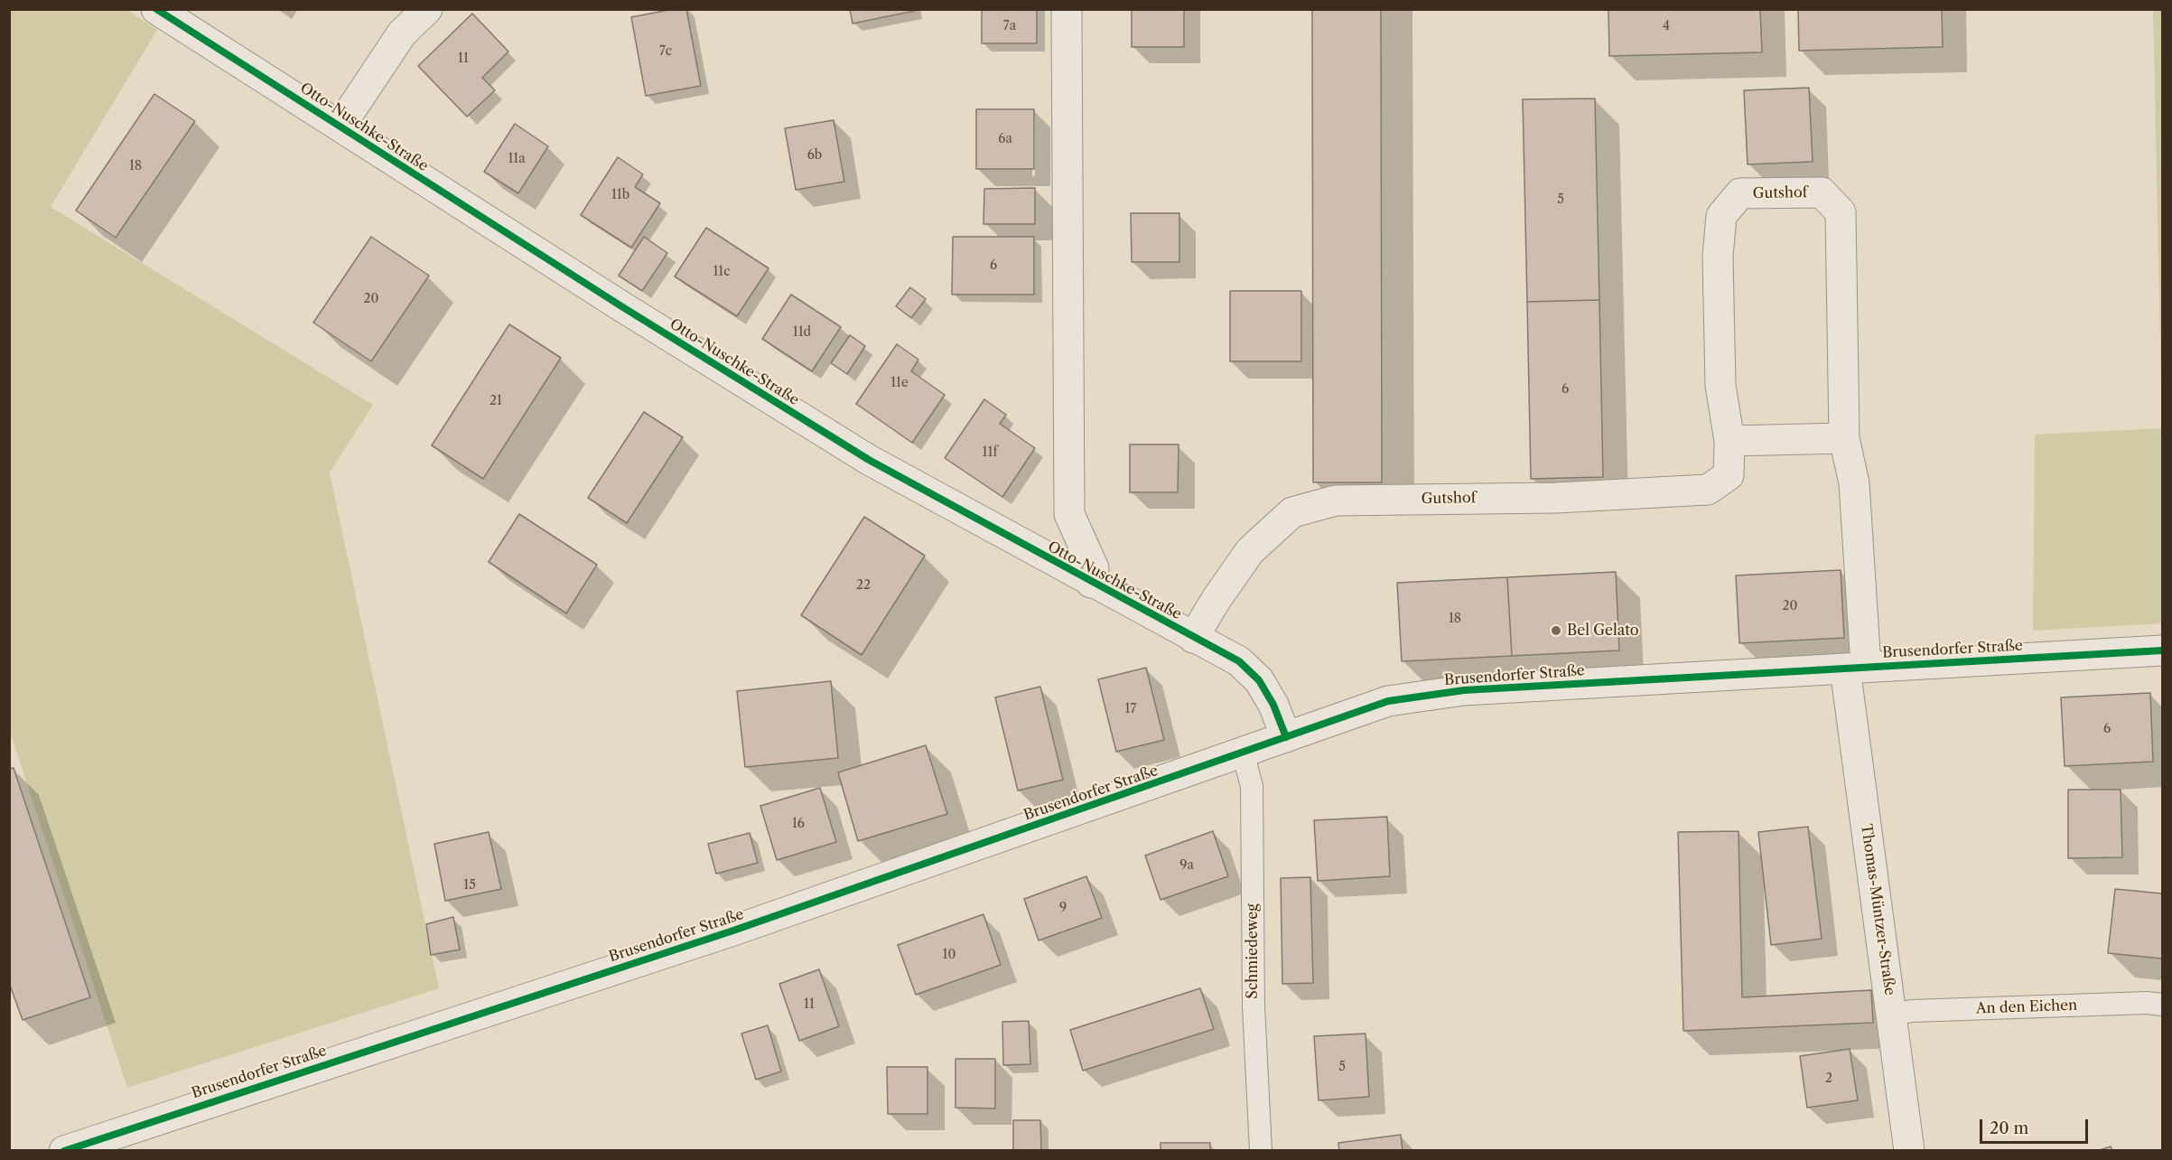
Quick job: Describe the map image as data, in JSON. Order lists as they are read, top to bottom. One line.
{"streets":{"street":["Otto-Nuschke-Straße","Gutshof","Brusendorfer Straße","Thomas-Müntzer-Straße"],"lane":["Schmiedeweg","An den Eichen"]},"crossings":[["Otto-Nuschke-Straße","Gutshof"],["Otto-Nuschke-Straße","Brusendorfer Straße"],["Gutshof","Brusendorfer Straße"],["Gutshof","Thomas-Müntzer-Straße"],["Brusendorfer Straße","Thomas-Müntzer-Straße"],["Brusendorfer Straße","Schmiedeweg"],["Thomas-Müntzer-Straße","An den Eichen"]],"places":["Bel Gelato"],"house_numbers":["7a","4","7c","11","6a","6b","11a","18","11b","5","6","11c","20","11d","11e","6","21","11f","22","20","18","17","6","16","9a","15","9","10","11","5","2"],"scale_bar":"20 m"}
